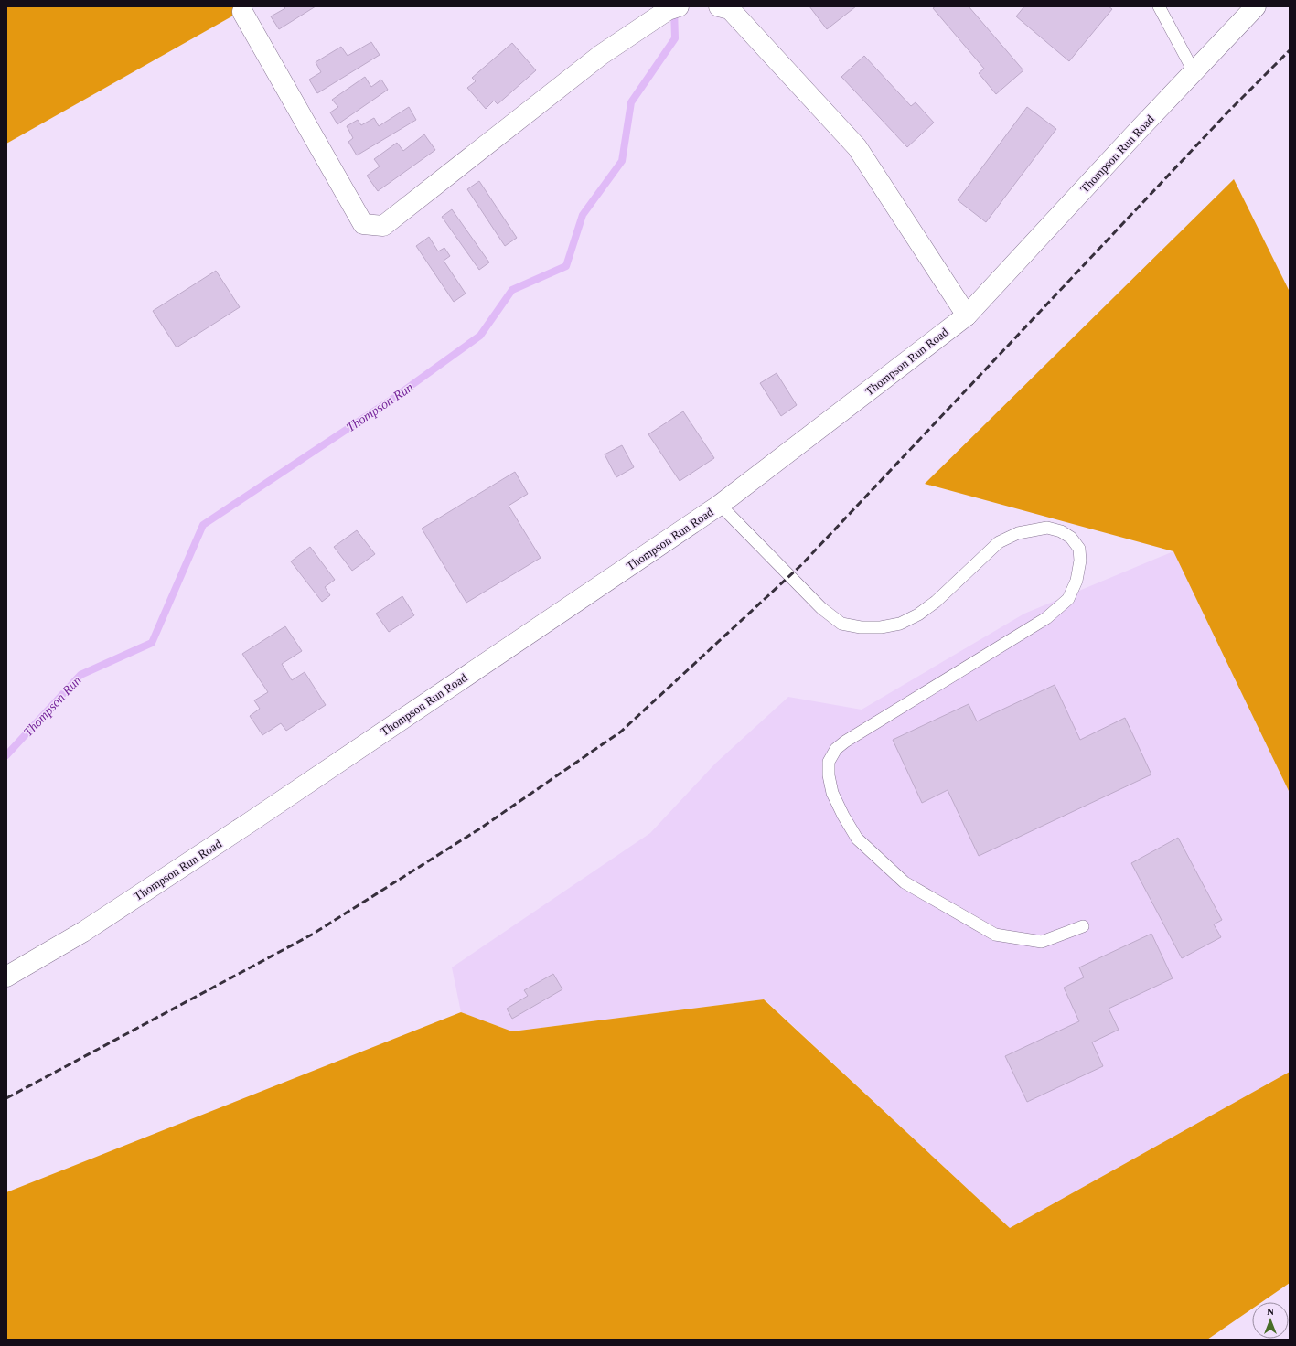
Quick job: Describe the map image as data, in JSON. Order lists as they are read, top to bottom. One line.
{"streets":{"street":["Thompson Run Road"]},"water":["Thompson Run"],"north":"top"}
